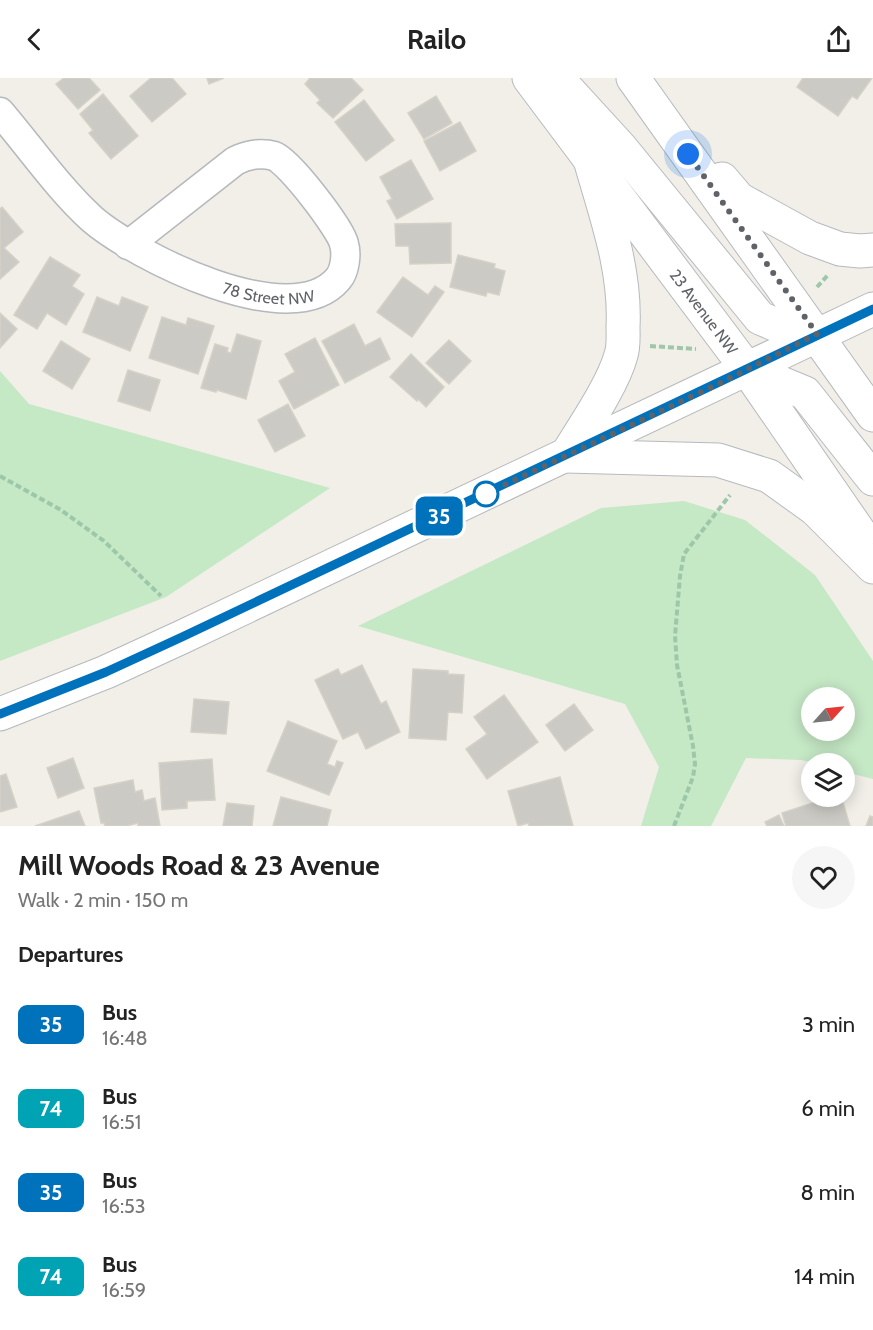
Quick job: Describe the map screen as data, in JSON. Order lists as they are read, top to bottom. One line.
{"streets":{"main road":["23 Avenue NW"],"street":["78 Street NW"]},"lines":["bus line 35"],"north":"top right","page":{"header":"Railo","on_map":"35","heading":[["Mill Woods Road & 23 Avenue","Walk · 2 min · 150 m"],"Departures"],"list":[{"mark":"35","name":"Bus","note":"16:48","value":"3 min"},{"mark":"74","name":"Bus","note":"16:51","value":"6 min"},{"mark":"35","name":"Bus","note":"16:53","value":"8 min"},{"mark":"74","name":"Bus","note":"16:59","value":"14 min"}]}}
